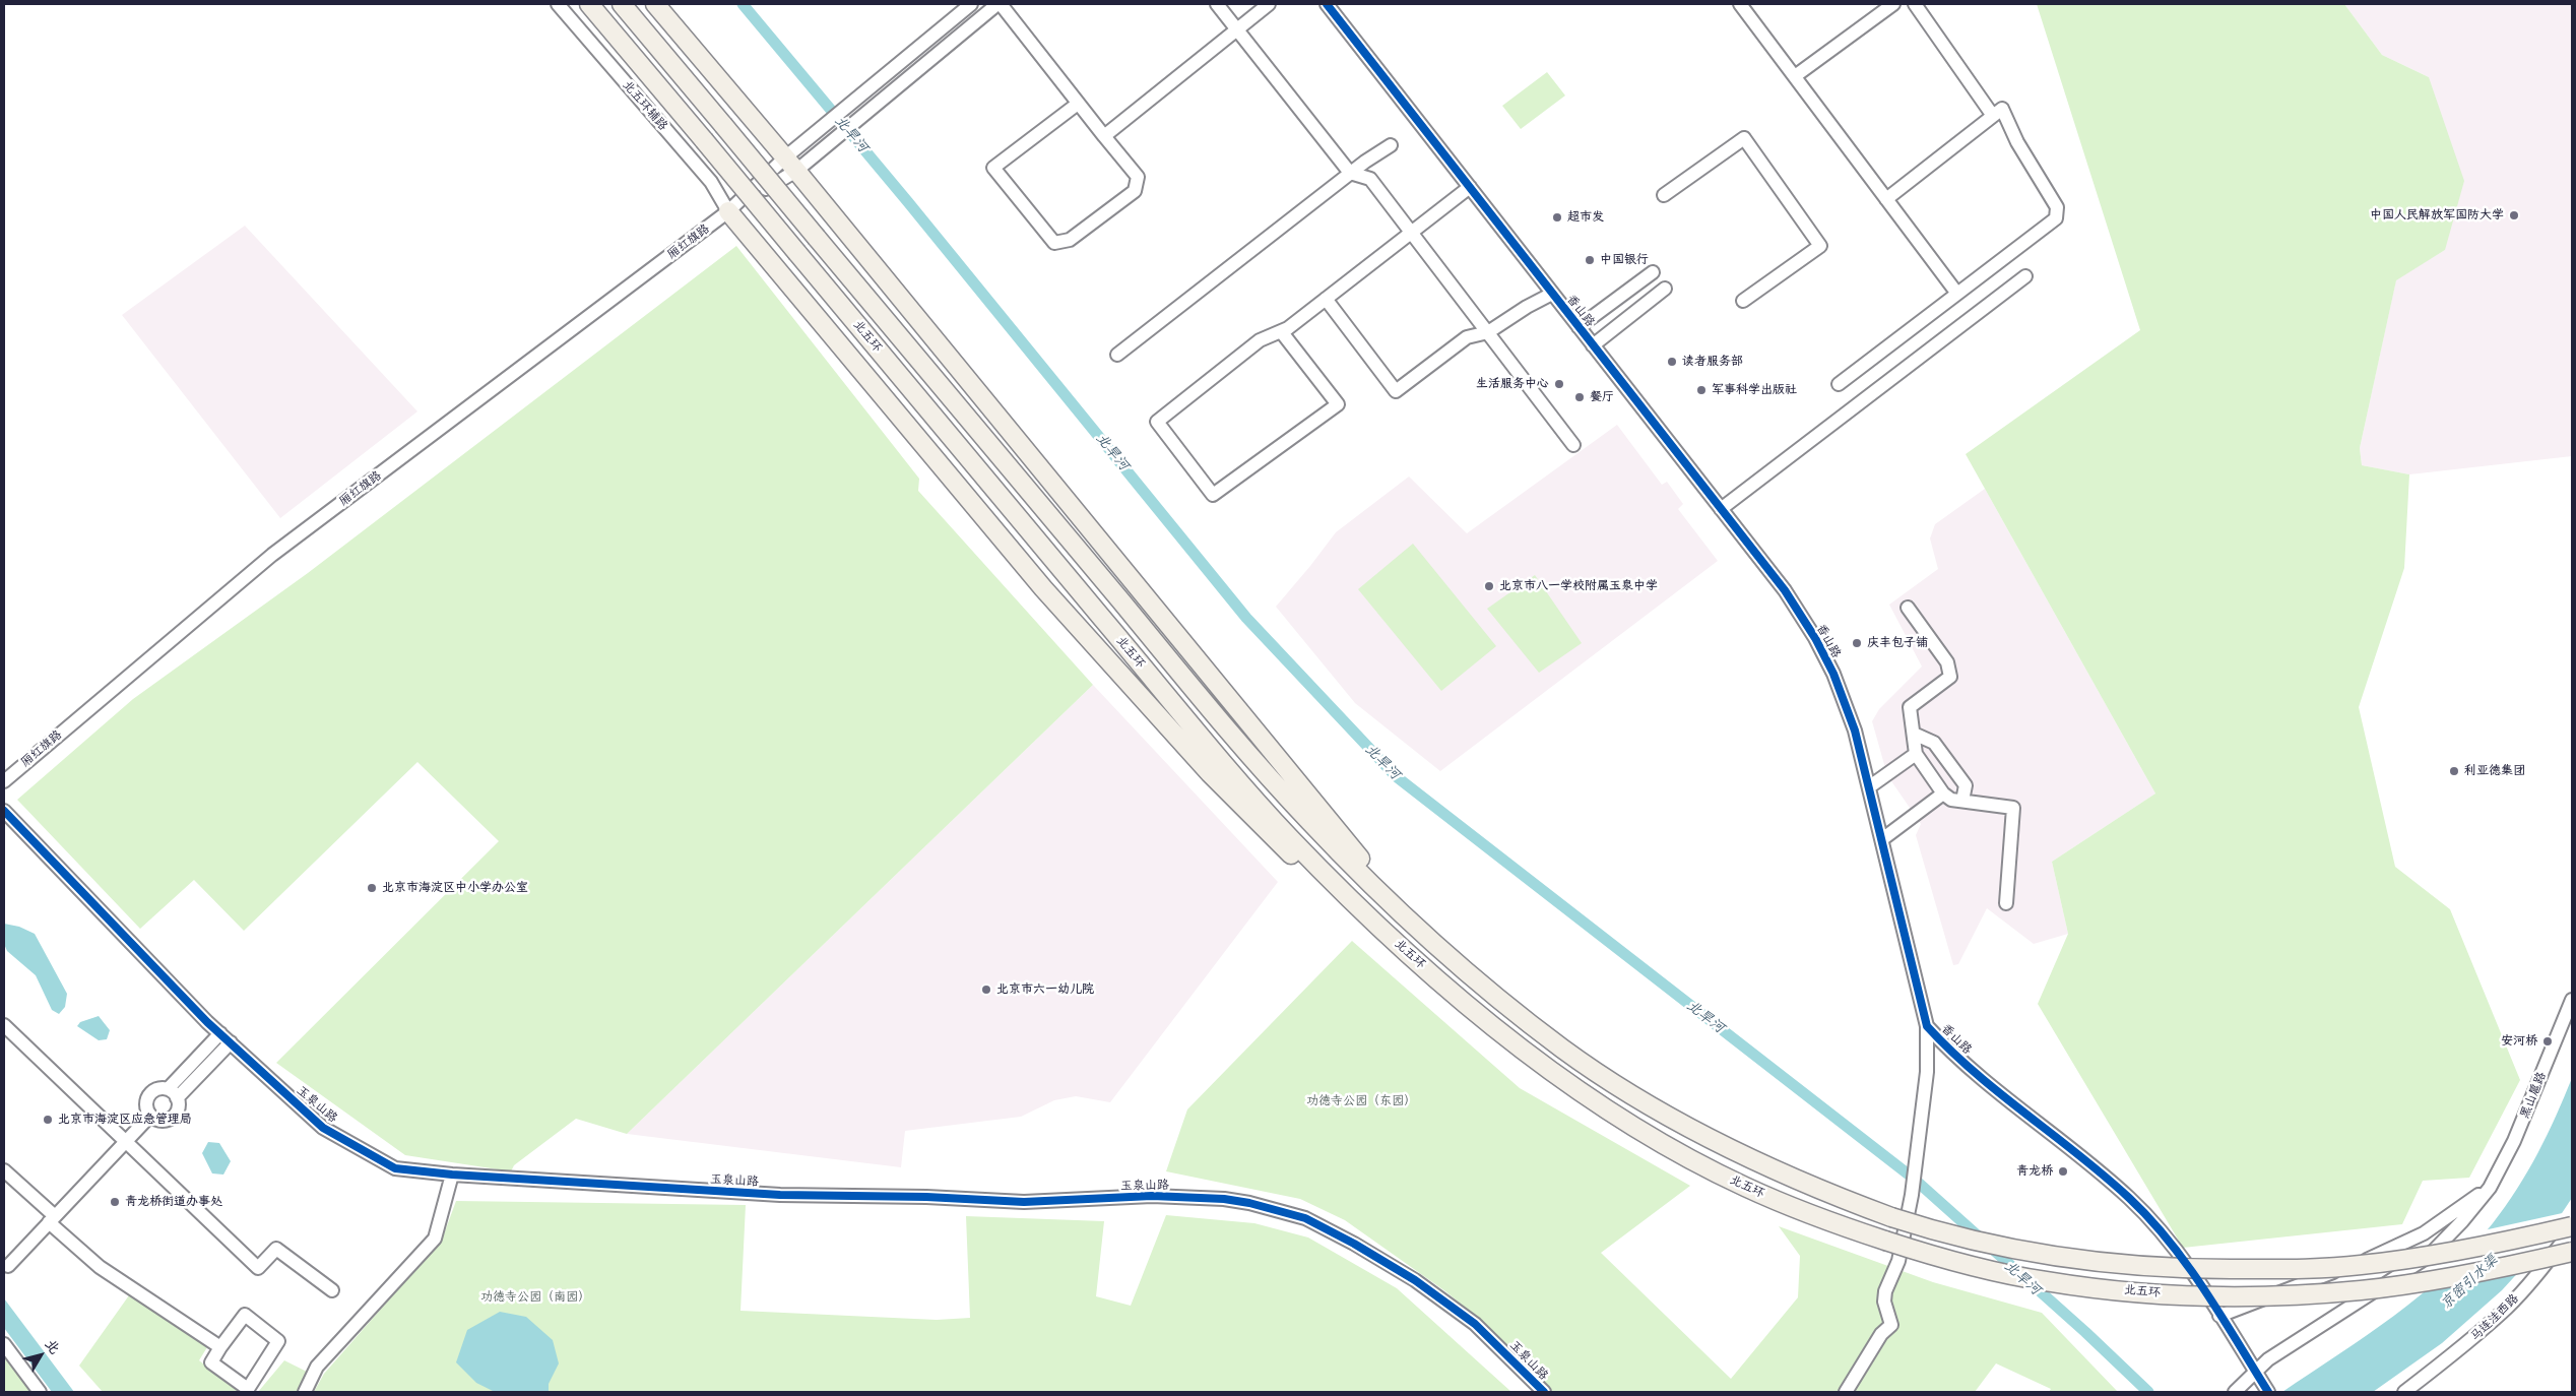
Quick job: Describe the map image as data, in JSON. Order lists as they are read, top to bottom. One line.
{"streets":{"highway":["北五环"],"street":["北五环辅路","厢红旗路","香山路","黑山扈路","玉泉山路","马连洼西路"]},"crossings":[["北五环辅路","厢红旗路"],["香山路","黑山扈路"],["北五环","马连洼西路"]],"water":["北旱河","京密引水渠"],"parks":["功德寺公园（东园）","功德寺公园（南园）"],"places":["中国人民解放军国防大学","超市发","中国银行","读者服务部","生活服务中心","军事科学出版社","餐厅","北京市八一学校附属玉泉中学","庆丰包子铺","利亚德集团","北京市海淀区中小学办公室","北京市六一幼儿院","安河桥","北京市海淀区应急管理局","青龙桥","青龙桥街道办事处"],"north":"top right"}
